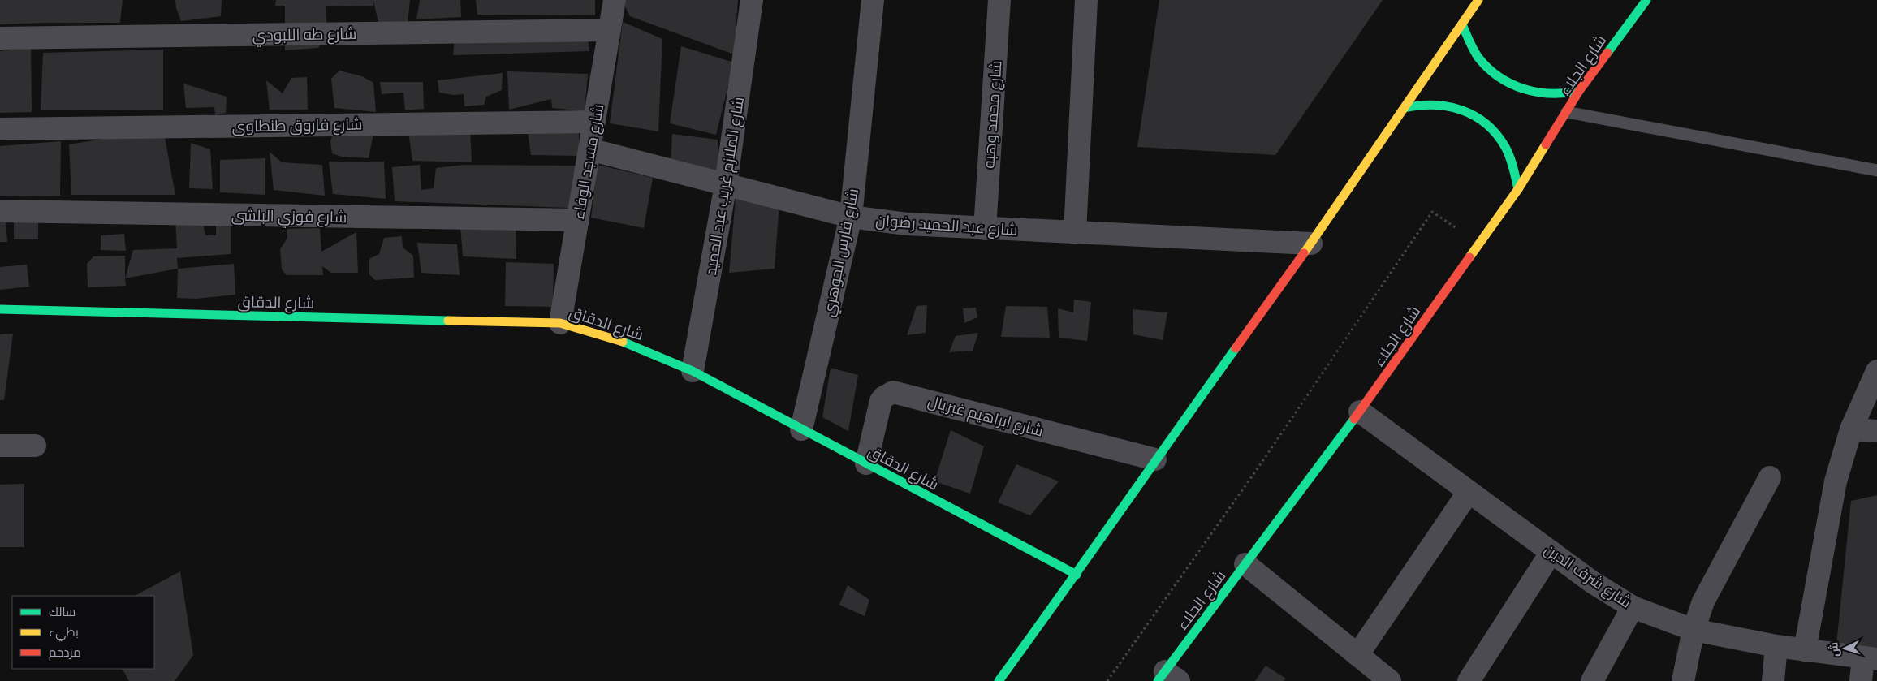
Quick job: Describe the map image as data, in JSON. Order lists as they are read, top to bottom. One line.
{"streets":{"main road":["شارع الجلاء","شارع الدقاق"],"street":["شارع طه اللبودي","شارع محمد وهبه","شارع فاروق طنطاوى","شارع مسجد الوفاء","شارع الملازم غريب عبد الحميد","شارع فوزي البلشى","شارع عبد الحميد رضوان","شارع فارس الجوهري","شارع ابراهيم غبريال","شارع شرف الدين"]},"crossings":[["شارع طه اللبودي","شارع مسجد الوفاء"],["شارع الجلاء","شارع شرف الدين"],["شارع محمد وهبه","شارع عبد الحميد رضوان"],["شارع فاروق طنطاوى","شارع مسجد الوفاء"],["شارع مسجد الوفاء","شارع فوزي البلشى"],["شارع مسجد الوفاء","شارع عبد الحميد رضوان"],["شارع مسجد الوفاء","شارع الدقاق"],["شارع الملازم غريب عبد الحميد","شارع عبد الحميد رضوان"],["شارع الملازم غريب عبد الحميد","شارع الدقاق"],["شارع عبد الحميد رضوان","شارع فارس الجوهري"],["شارع فارس الجوهري","شارع الدقاق"],["شارع الدقاق","شارع ابراهيم غبريال"]],"legend":["سالك","بطيء","مزدحم"],"north":"left"}
